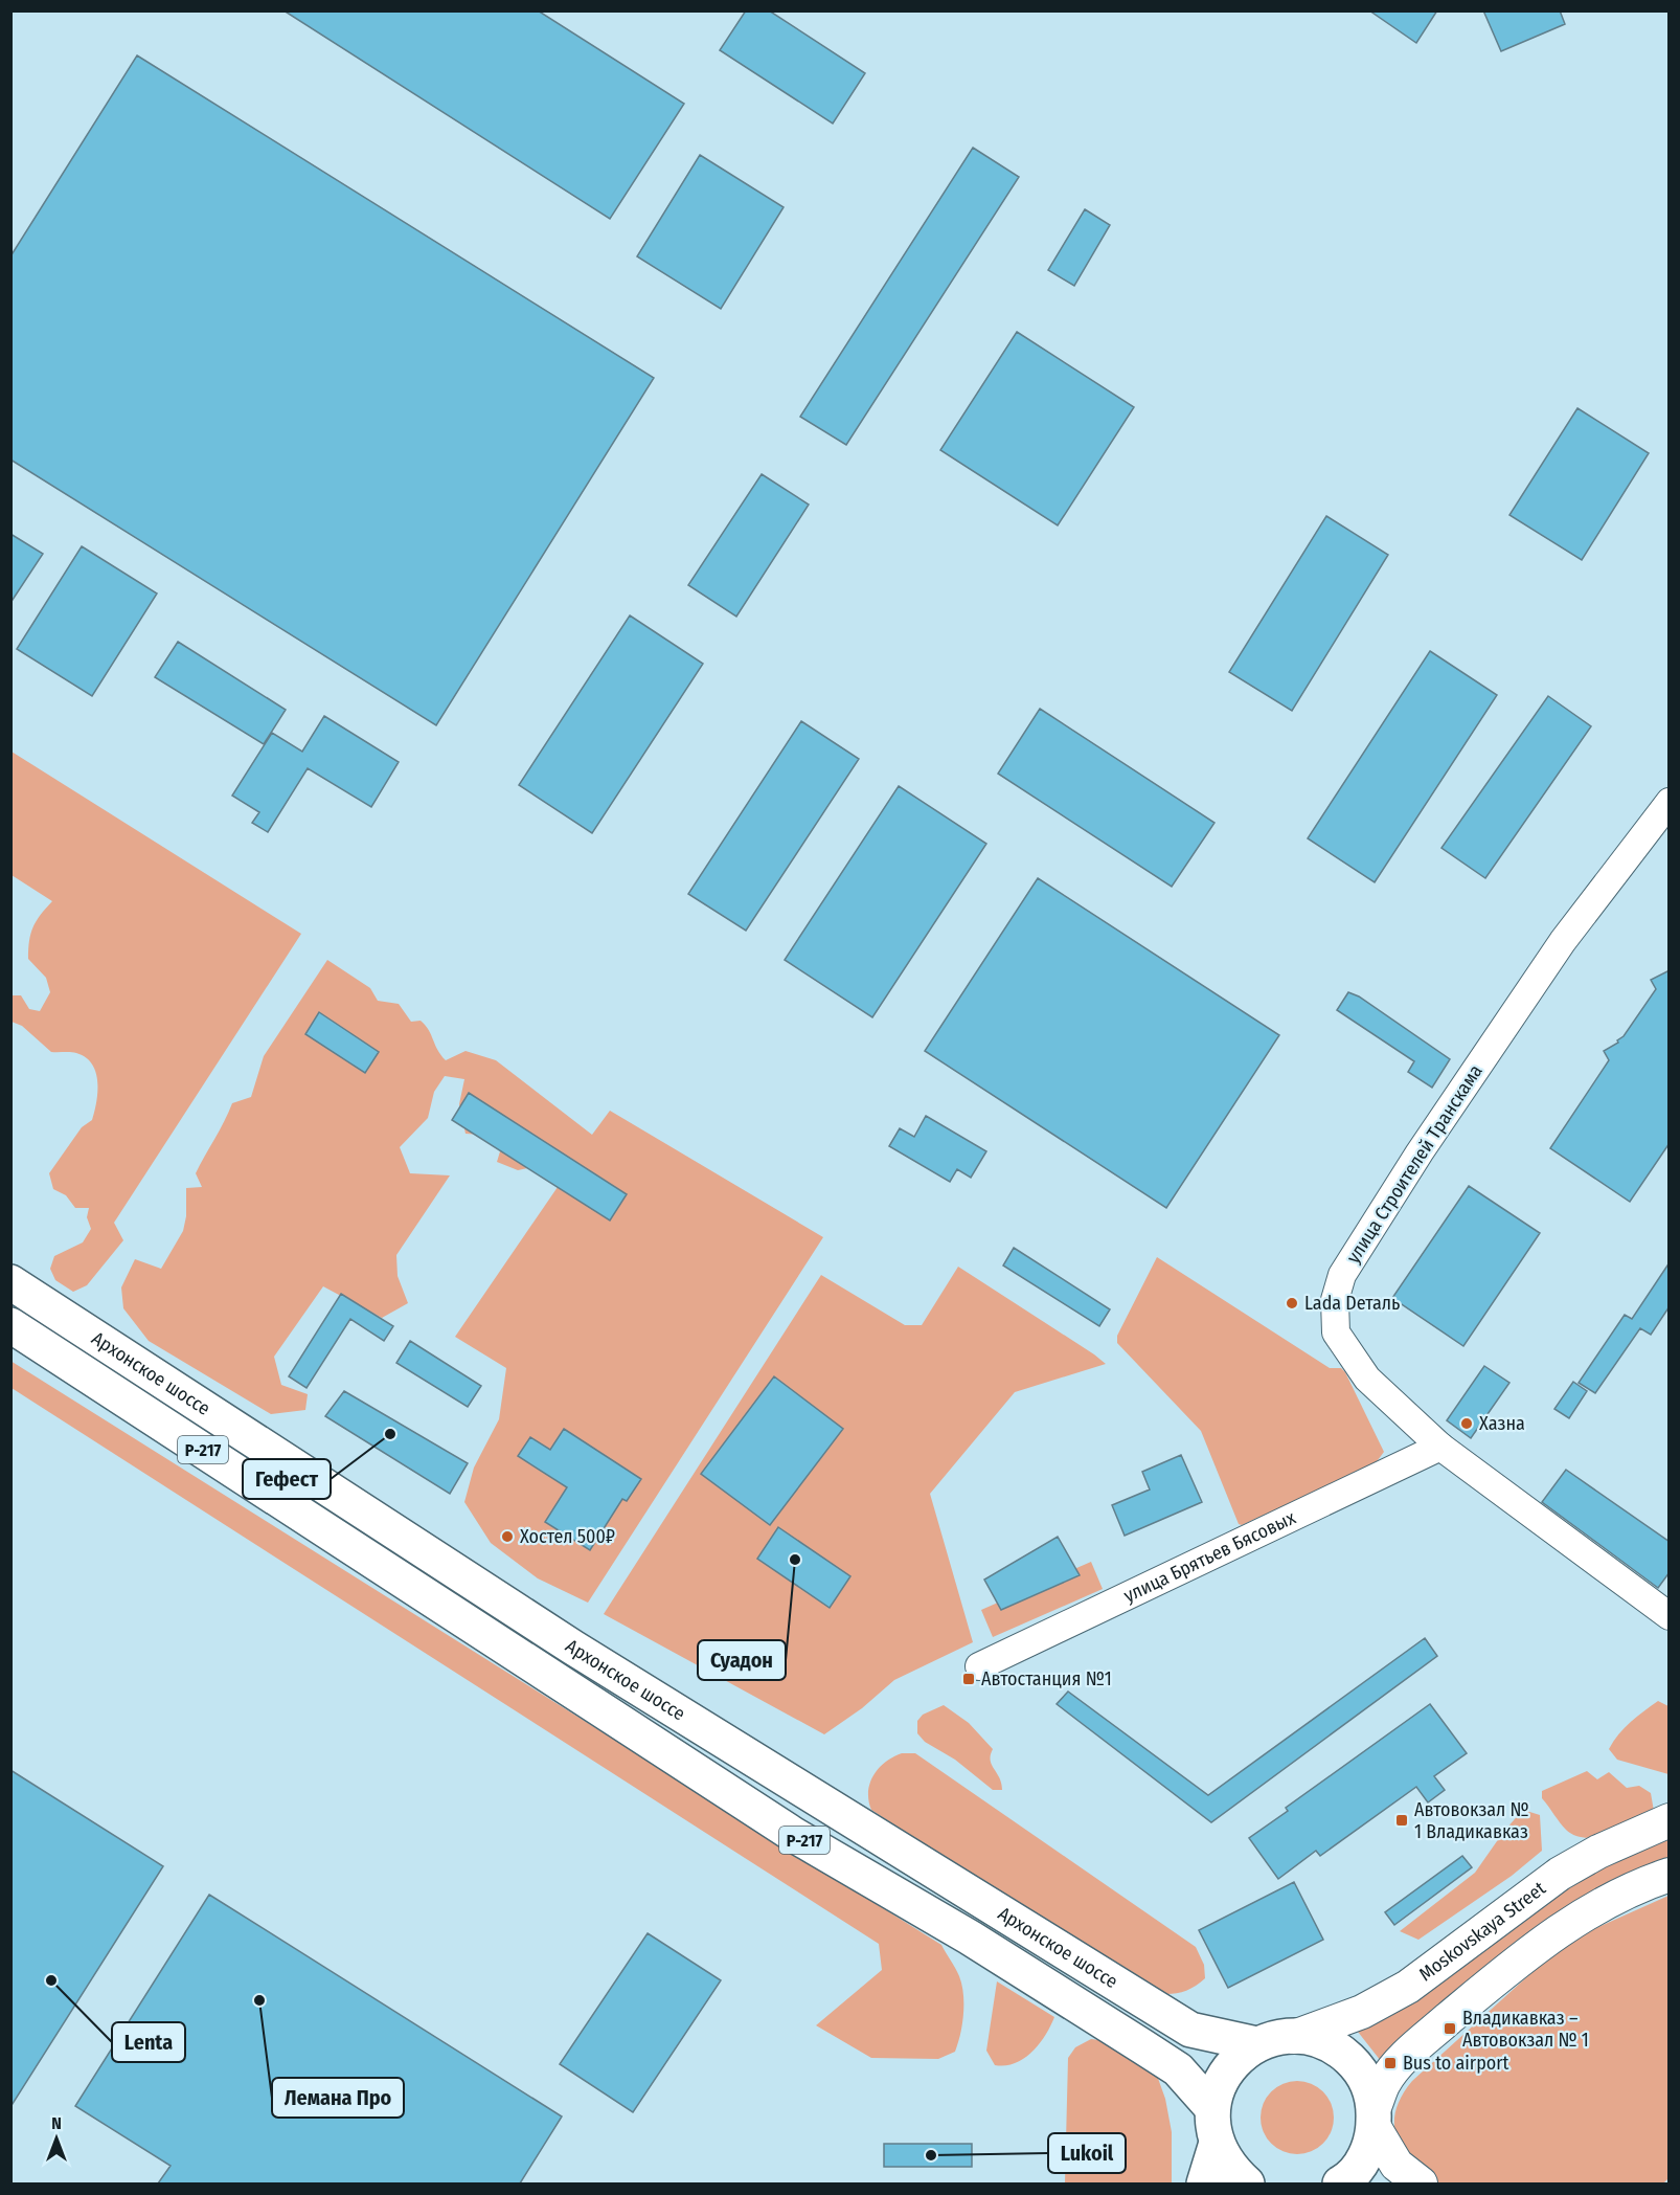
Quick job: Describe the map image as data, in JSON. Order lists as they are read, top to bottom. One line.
{"streets":{"highway":["Архонское шоссе","Р-217"],"main road":["Moskovskaya Street"],"street":["улица Строителей Транскама","улица Брятьев Бясовых"]},"crossings":[["улица Строителей Транскама","улица Брятьев Бясовых"]],"places":{"other":["Lada Dеталь","Хазна","Гефест","Хостел 500₽","Суадон","Lenta","Лемана Про","Lukoil"],"transit":["Автостанция №1","Автовокзал № 1 Владикавказ","Владикавказ – Автовокзал № 1","Bus to airport"]},"north":"top"}
